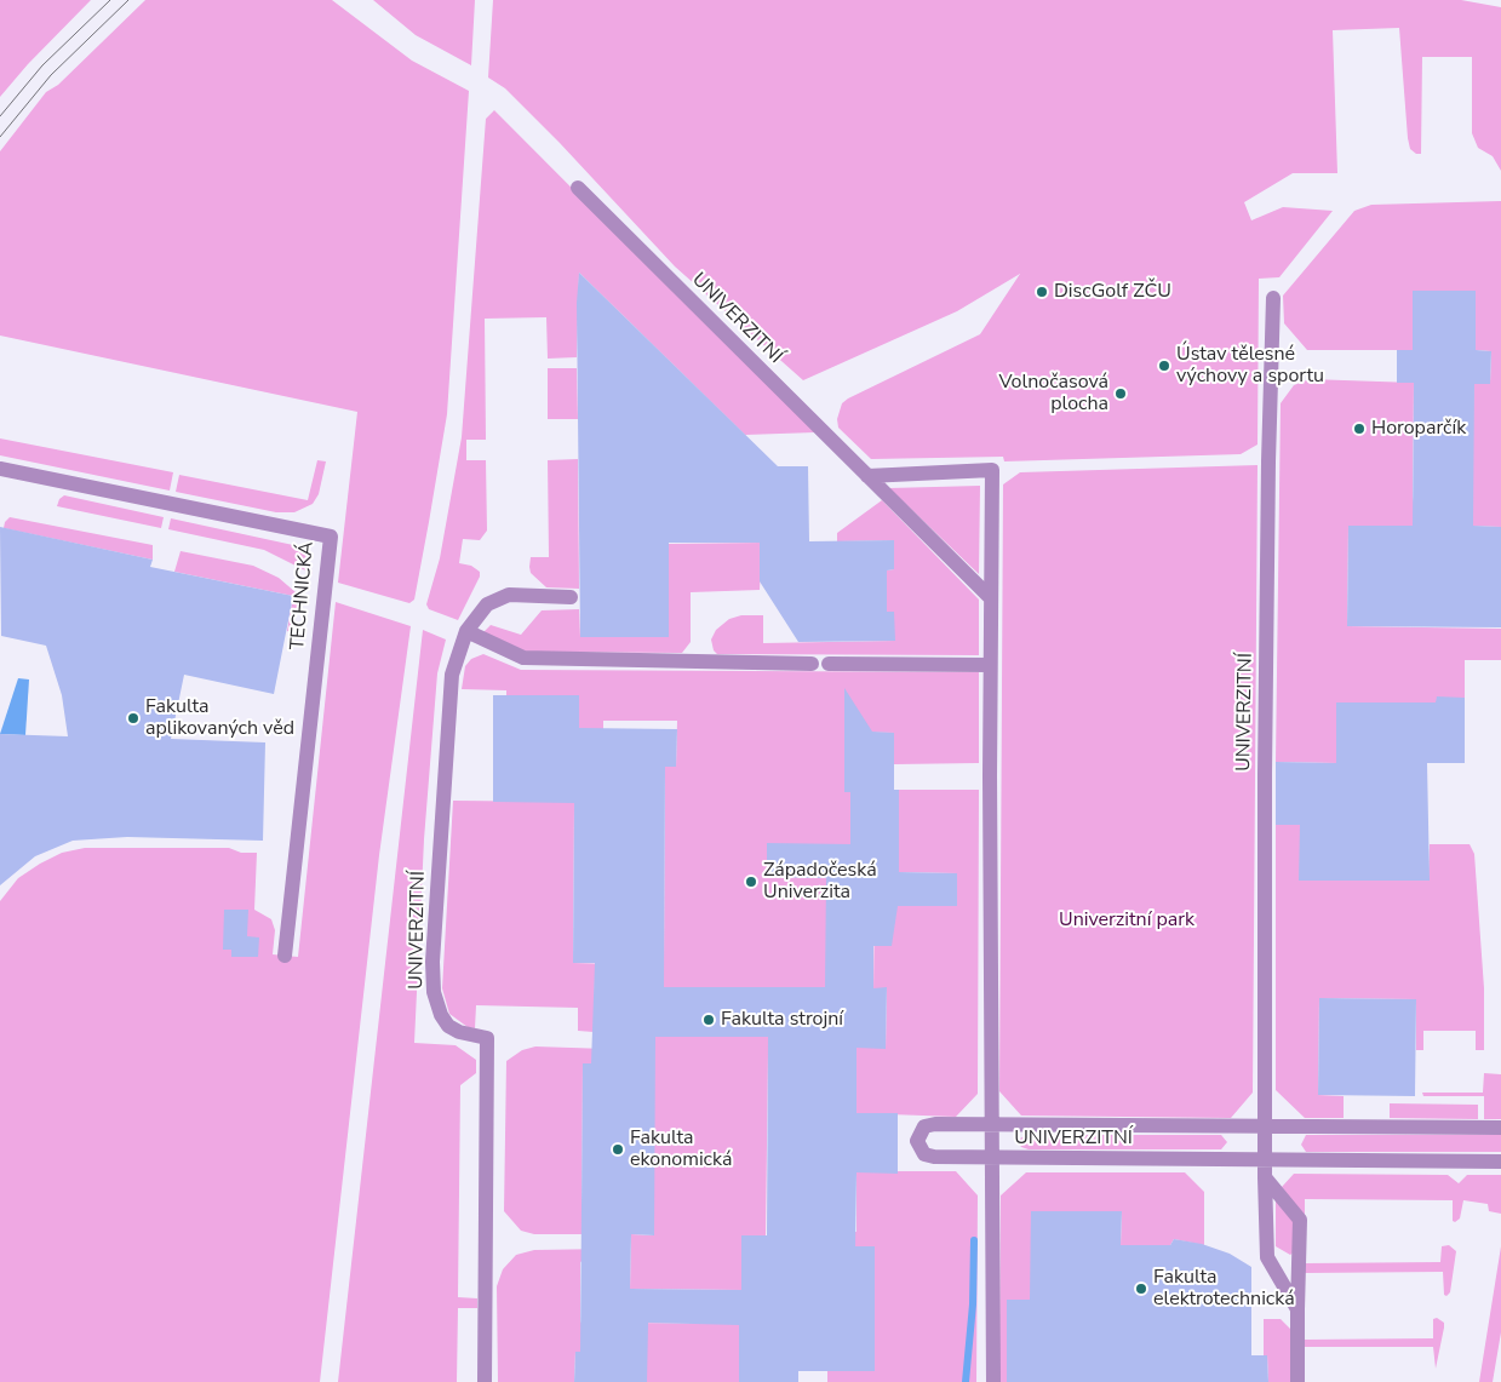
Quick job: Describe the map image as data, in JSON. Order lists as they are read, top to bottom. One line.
{"streets":{"street":["UNIVERZITNÍ","TECHNICKÁ"]},"parks":["Univerzitní park"],"places":["DiscGolf ZČU","Ústav tělesné výchovy a sportu","Volnočasová plocha","Horoparčík","Fakulta aplikovaných věd","Západočeská Univerzita","Fakulta strojní","Fakulta ekonomická","Fakulta elektrotechnická"]}
